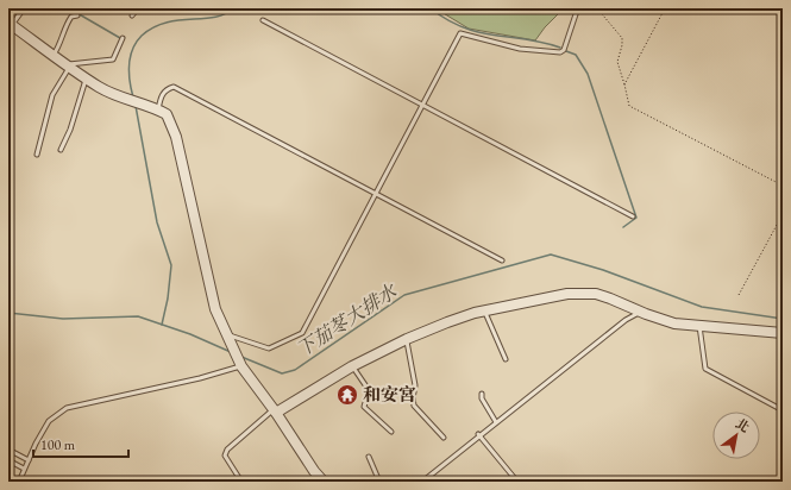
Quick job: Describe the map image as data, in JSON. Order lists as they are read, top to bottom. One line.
{"water":["下茄苳大排水"],"places":{"temple":["和安宮"]},"scale_bar":"100 m","north":"top right"}
